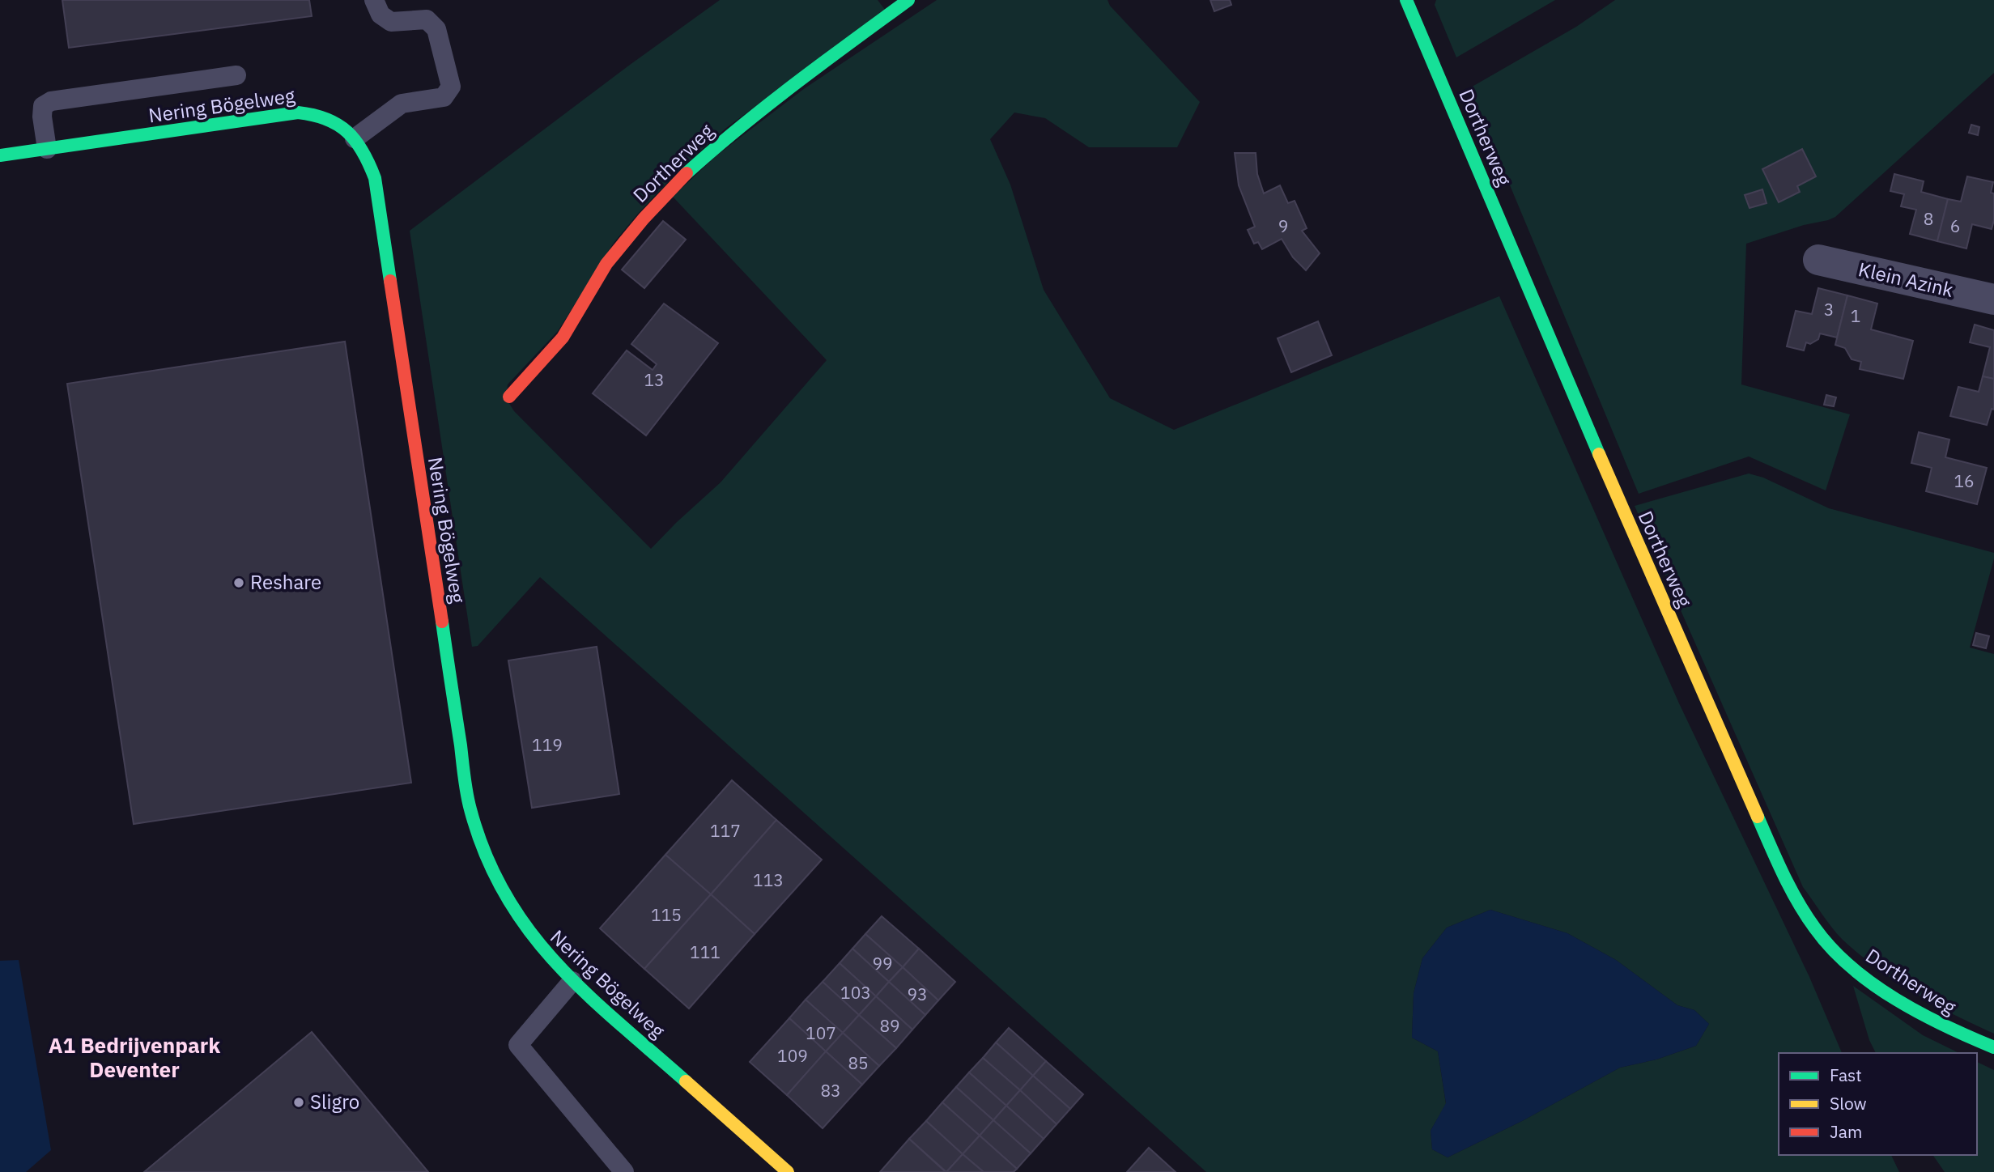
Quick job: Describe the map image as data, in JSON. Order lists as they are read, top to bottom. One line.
{"streets":{"street":["Nering Bögelweg","Dortherweg","Klein Azink"]},"districts":["A1 Bedrijvenpark Deventer"],"places":["Reshare","Sligro"],"house_numbers":["8","9","6","3","1","13","16","119","117","113","115","111","99","103","93","89","107","109","85","83"],"legend":["Fast","Slow","Jam"]}
